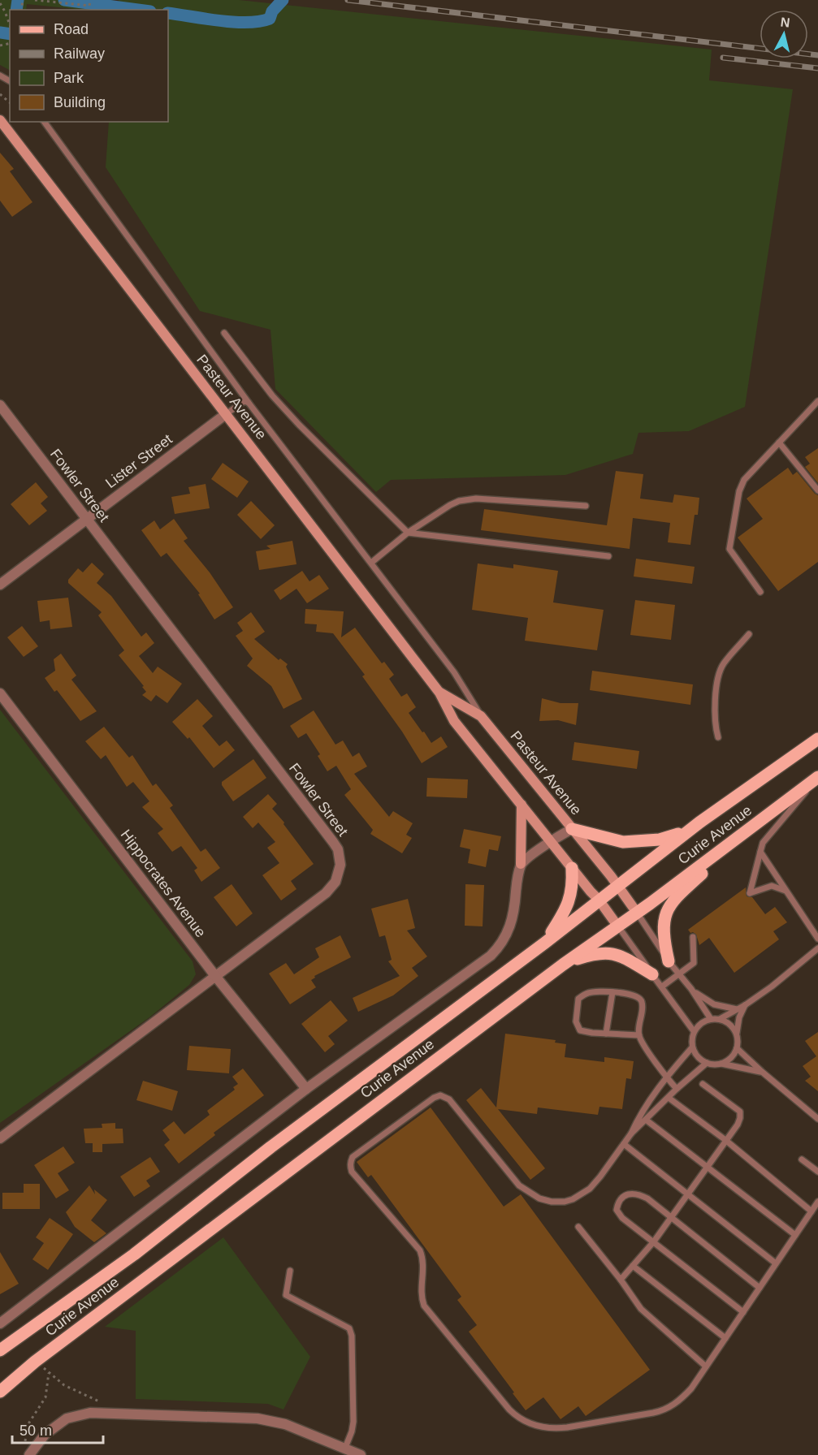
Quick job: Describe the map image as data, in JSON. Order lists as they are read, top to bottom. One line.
{"streets":{"main road":["Curie Avenue"],"street":["Pasteur Avenue","Lister Street","Fowler Street","Hippocrates Avenue"]},"crossings":[["Pasteur Avenue","Lister Street"],["Pasteur Avenue","Curie Avenue"],["Lister Street","Fowler Street"],["Fowler Street","Hippocrates Avenue"]],"legend":["Road","Railway","Park","Building"],"scale_bar":"50 m","north":"top"}
